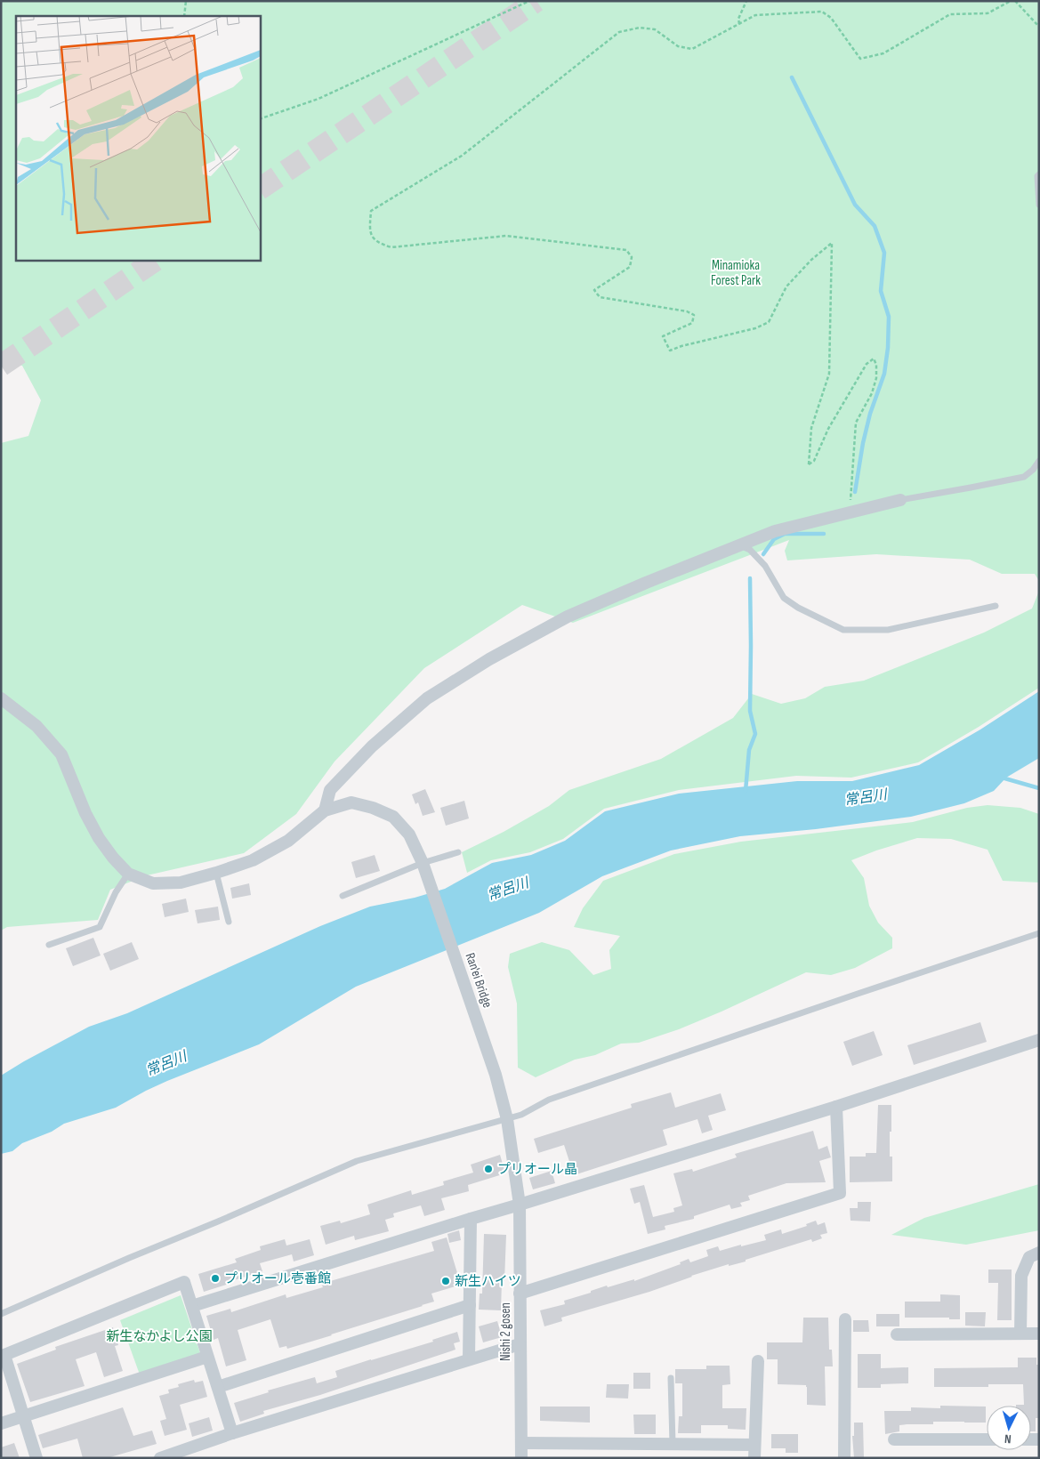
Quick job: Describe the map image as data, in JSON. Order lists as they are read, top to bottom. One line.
{"streets":{"street":["Ran'ei Bridge","Nishi 2 gosen"]},"crossings":[["Ran'ei Bridge","Nishi 2 gosen"]],"water":["常呂川"],"parks":["Minamioka Forest Park","新生なかよし公園"],"places":["プリオール晶","プリオール壱番館","新生ハイツ"],"north":"bottom"}
